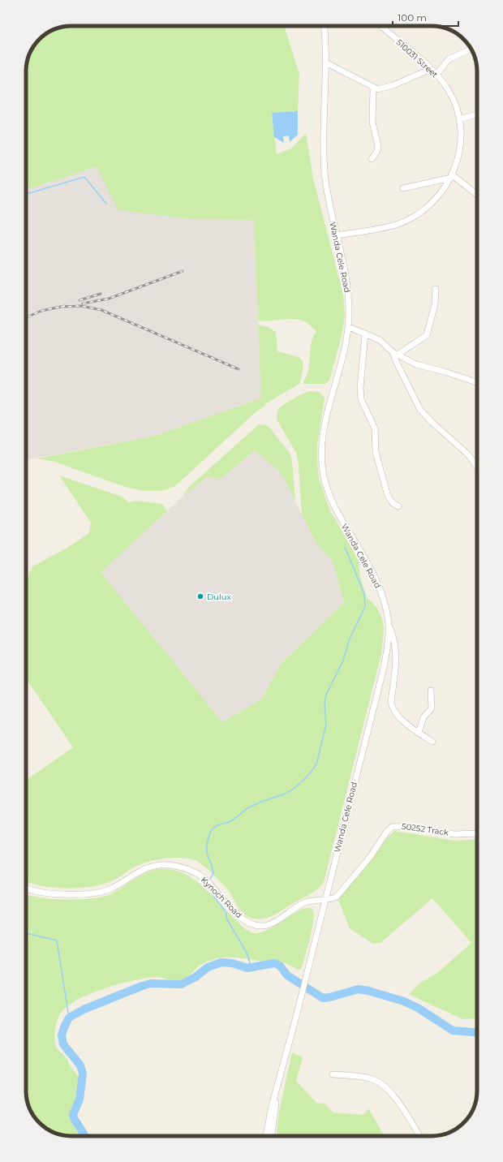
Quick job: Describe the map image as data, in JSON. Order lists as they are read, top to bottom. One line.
{"streets":{"street":["510031 Street","Wanda Cele Road","50252 Track","Kynoch Road"]},"crossings":[["510031 Street","Wanda Cele Road"],["Wanda Cele Road","50252 Track"],["Wanda Cele Road","Kynoch Road"],["50252 Track","Kynoch Road"]],"places":["Dulux"],"scale_bar":"100 m"}
